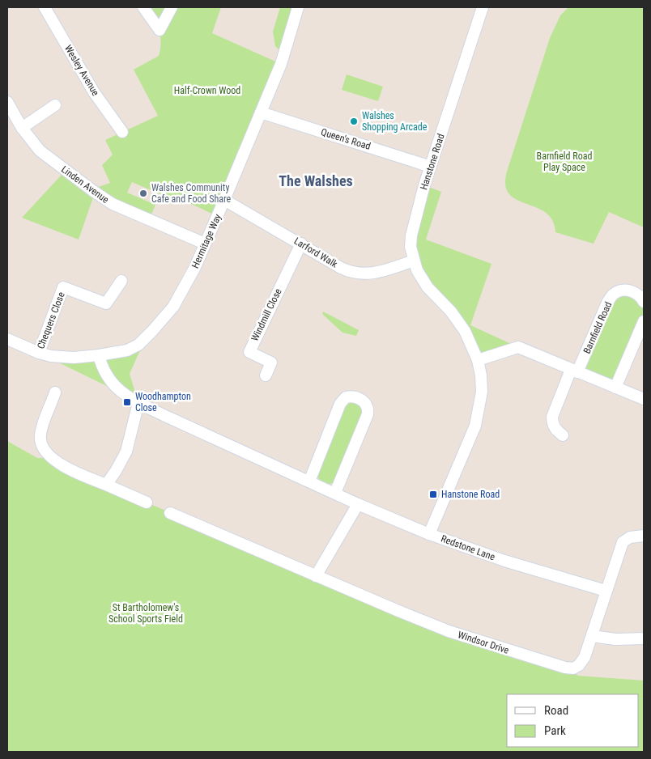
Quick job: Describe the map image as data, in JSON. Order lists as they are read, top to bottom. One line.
{"streets":{"street":["Wesley Avenue","Queen's Road","Hanstone Road","Linden Avenue","Hermitage Way","Larford Walk","Windmill Close","Chequers Close","Barnfield Road","Redstone Lane","Windsor Drive"]},"crossings":[["Queen's Road","Hanstone Road"],["Queen's Road","Hermitage Way"],["Hanstone Road","Larford Walk"],["Hanstone Road","Redstone Lane"],["Linden Avenue","Hermitage Way"],["Hermitage Way","Larford Walk"],["Hermitage Way","Chequers Close"],["Hermitage Way","Redstone Lane"],["Larford Walk","Windmill Close"],["Redstone Lane","Windsor Drive"]],"districts":["The Walshes"],"parks":["Half-Crown Wood","Barnfield Road Play Space","St Bartholomew's School Sports Field"],"places":{"other":["Walshes Shopping Arcade","Walshes Community Cafe and Food Share"],"transit":["Woodhampton Close","Hanstone Road"]},"legend":["Road","Park"]}
